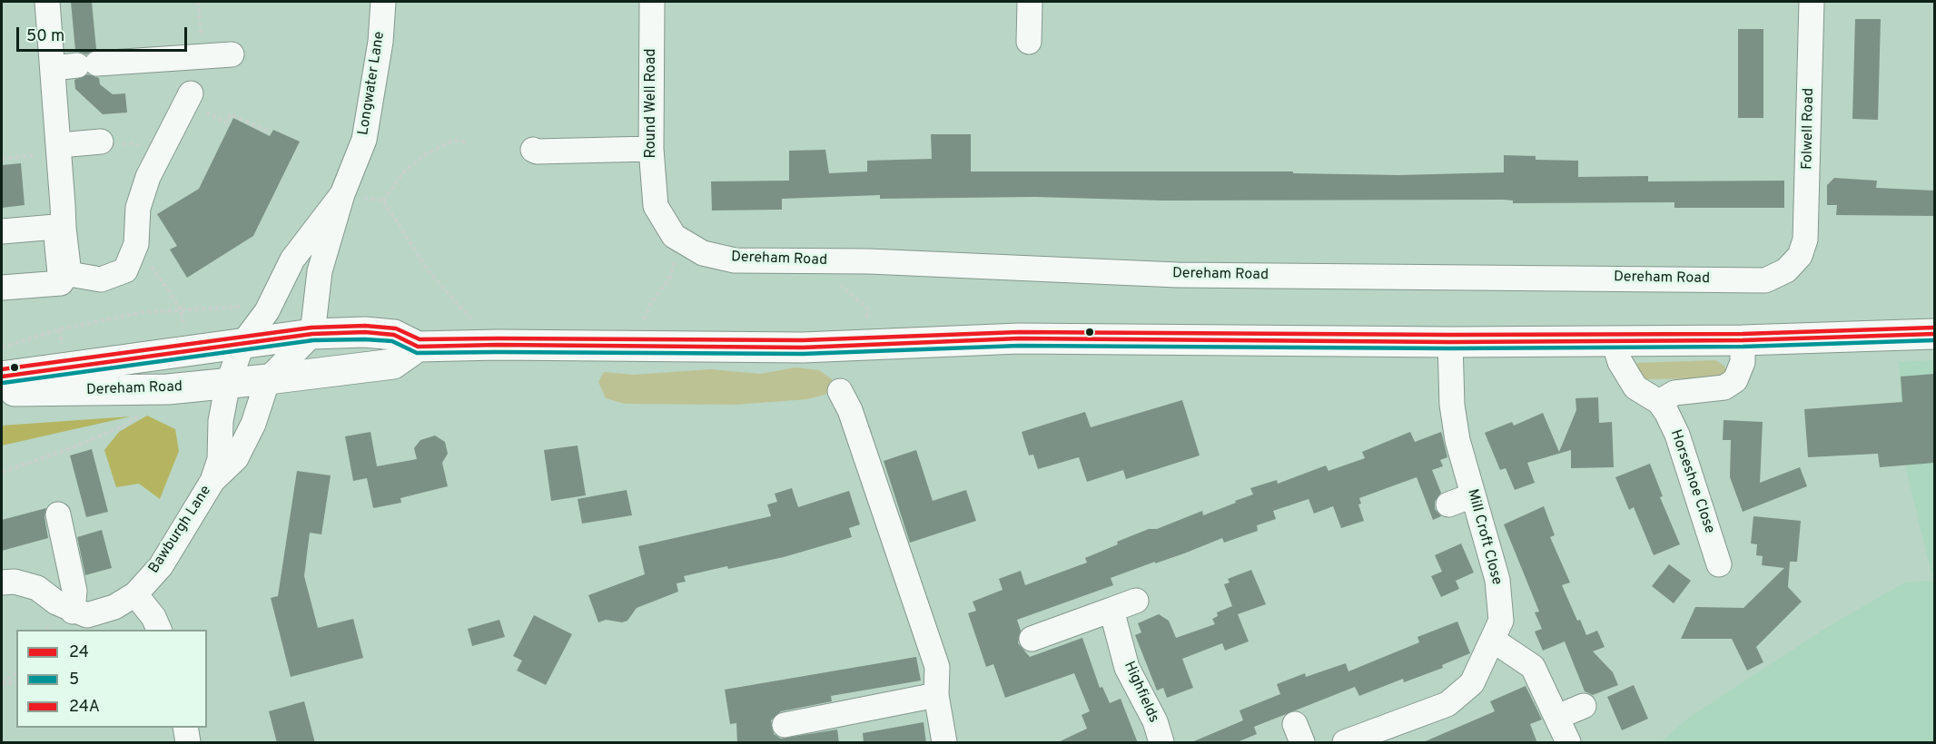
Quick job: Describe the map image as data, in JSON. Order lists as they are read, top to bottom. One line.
{"streets":{"highway":["Dereham Road"],"street":["Longwater Lane","Round Well Road","Folwell Road","Horseshoe Close","Bawburgh Lane","Mill Croft Close","Highfields"]},"crossings":[["Longwater Lane","Dereham Road"],["Longwater Lane","Bawburgh Lane"],["Round Well Road","Dereham Road"],["Folwell Road","Dereham Road"],["Dereham Road","Horseshoe Close"],["Dereham Road","Bawburgh Lane"],["Dereham Road","Mill Croft Close"]],"lines":["transit line 24A","transit line 24","transit line 5"],"legend":["24","5","24A"],"scale_bar":"50 m"}
